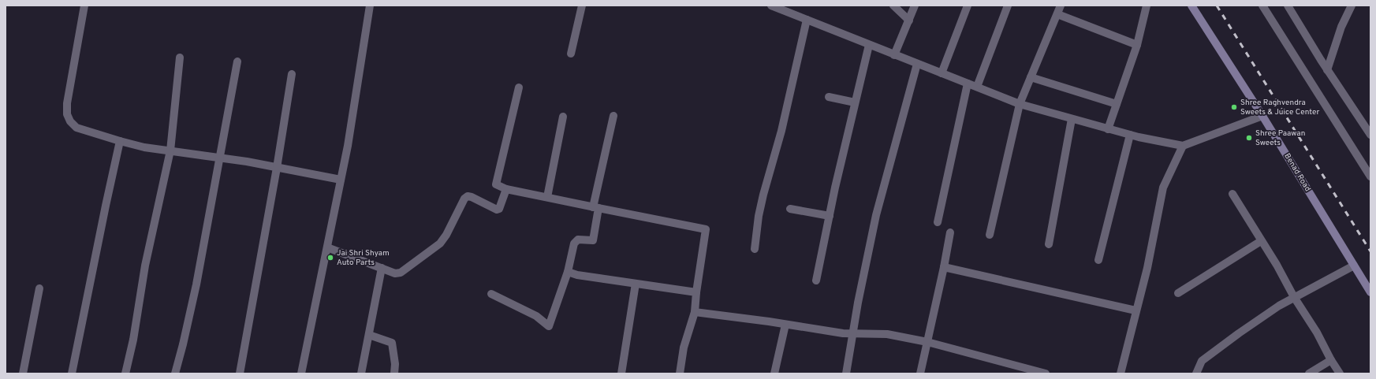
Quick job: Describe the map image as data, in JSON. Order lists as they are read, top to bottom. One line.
{"streets":{"main road":["Benad Road"]},"places":["Shree Raghvendra Sweets & Juice Center","Shree Paawan Sweets","Jai Shri Shyam Auto Parts"]}
